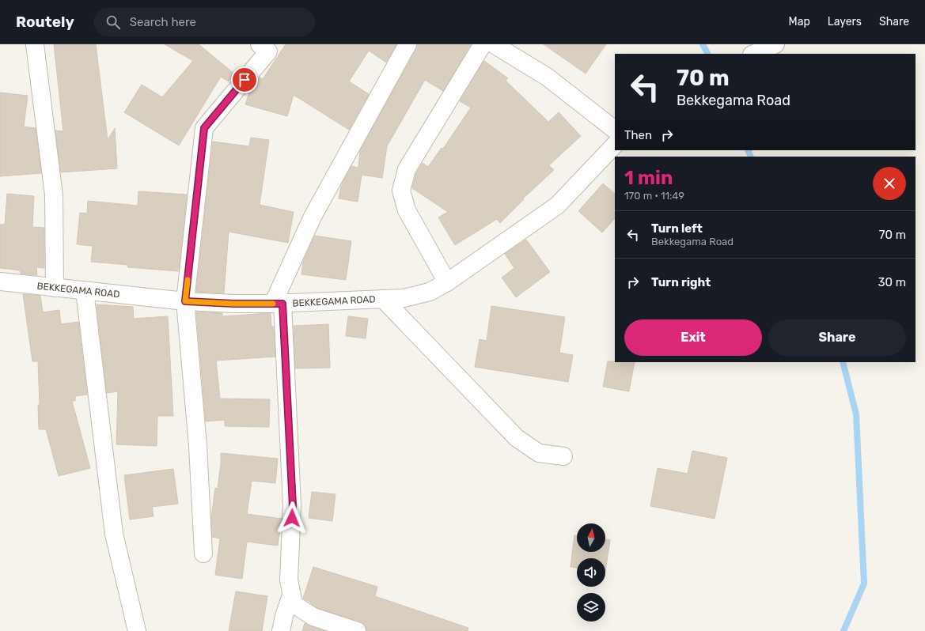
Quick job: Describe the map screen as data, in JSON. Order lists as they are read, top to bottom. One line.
{"streets":{"street":["BEKKEGAMA ROAD"]},"north":"top","page":{"header":"Routely","search":"Search here","nav":["Map","Layers","Share"],"turn":["70 m","Bekkegama Road"],"then":"Then","heading":["1 min","170 m · 11:49"],"list":[{"name":"Turn left","note":"Bekkegama Road","value":"70 m"},{"name":"Turn right","value":"30 m"}],"buttons":["Exit","Share"]}}
